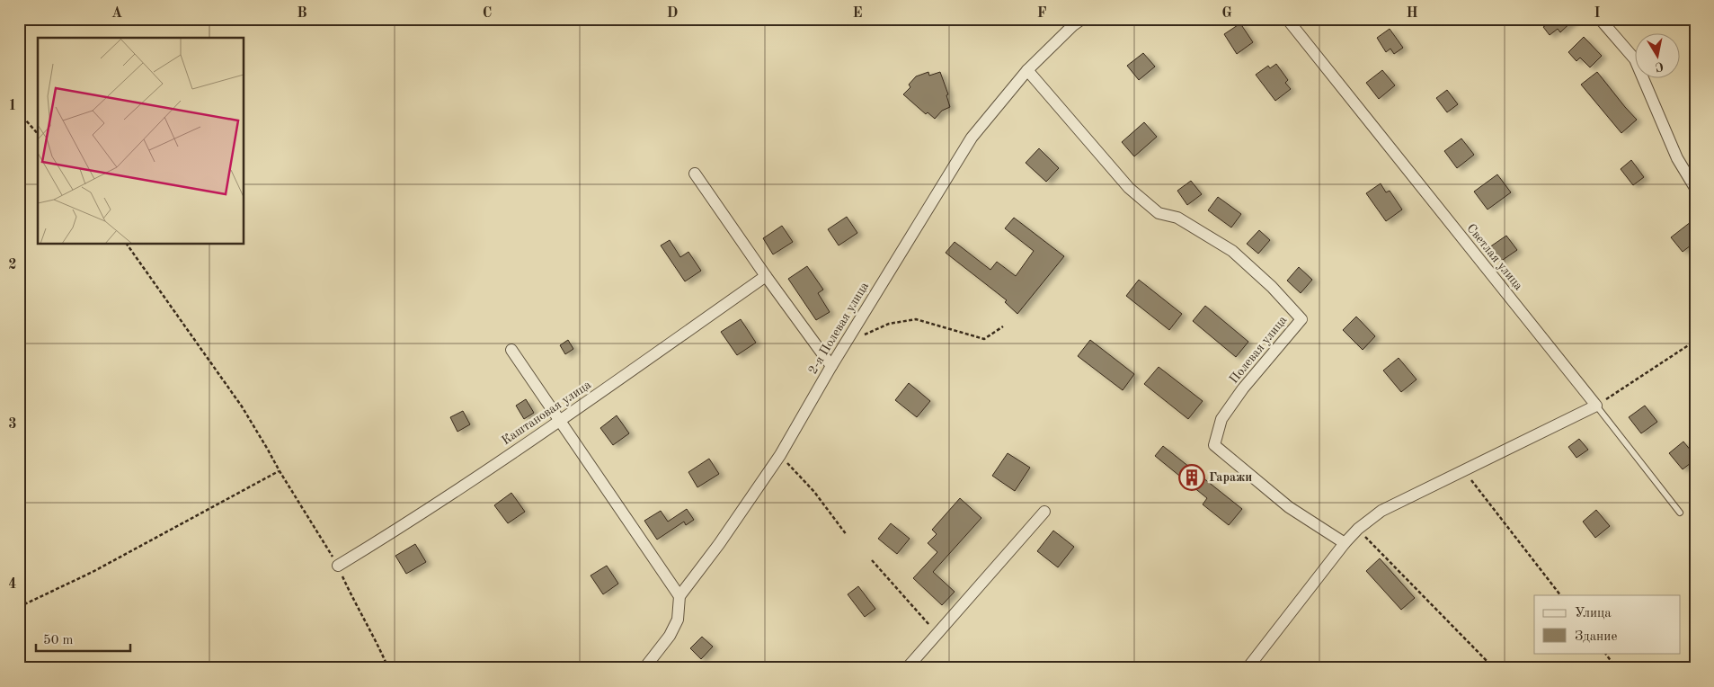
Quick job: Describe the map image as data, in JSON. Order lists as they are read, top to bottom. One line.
{"streets":{"street":["Светлая улица","2-я Полевая улица","Полевая улица","Каштановая улица"]},"crossings":[["2-я Полевая улица","Полевая улица"]],"places":{"building":["Гаражи"]},"legend":["Улица","Здание"],"scale_bar":"50 m","north":"bottom","grid":{"columns":["A","B","C","D","E","F","G","H","I"],"rows":["1","2","3","4"]}}
